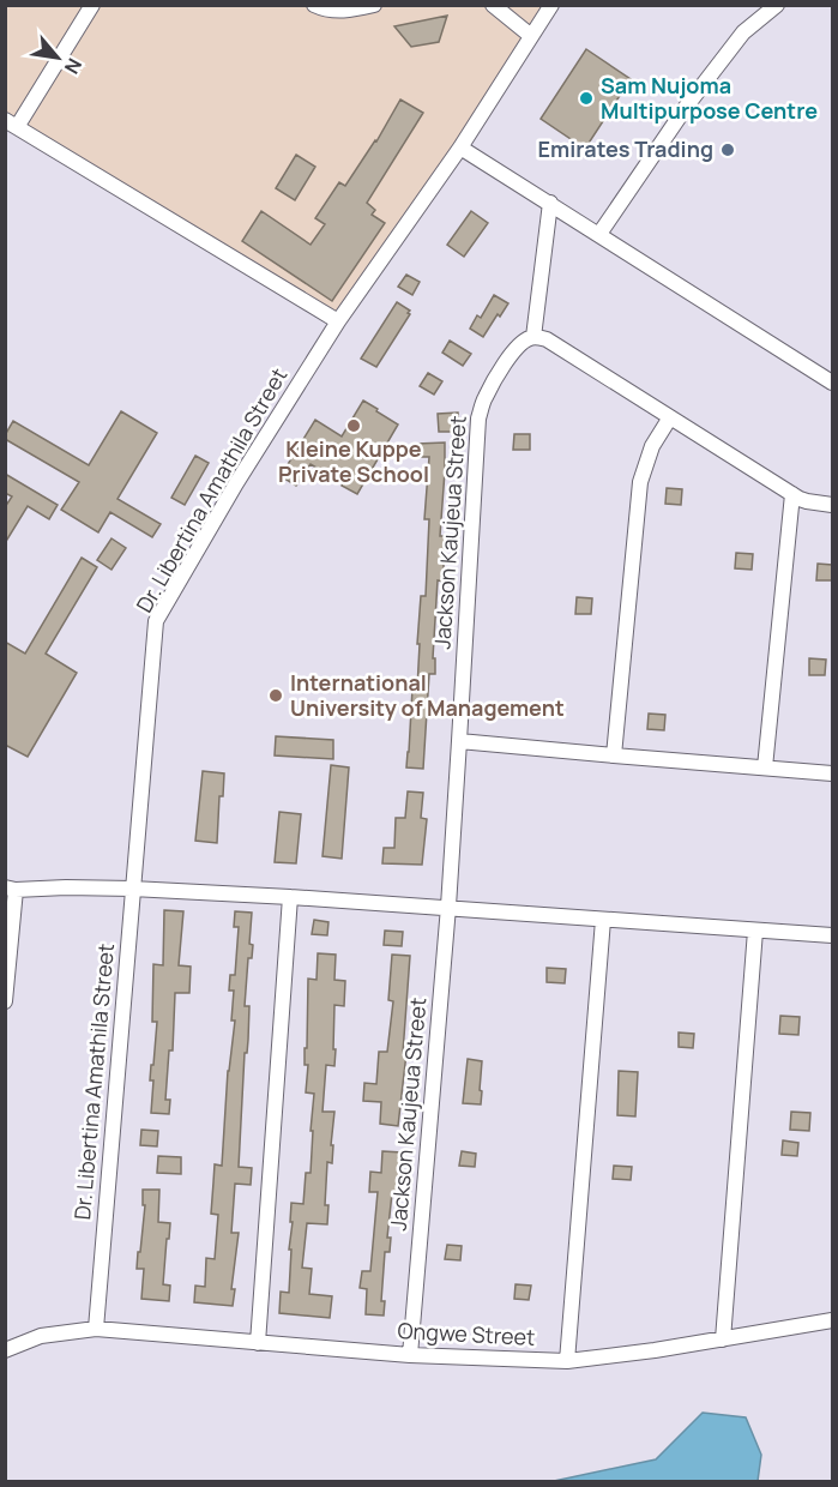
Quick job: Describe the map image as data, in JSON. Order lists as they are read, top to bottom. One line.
{"streets":{"street":["Dr. Libertina Amathila Street","Jackson Kaujeua Street","Ongwe Street"]},"crossings":[["Dr. Libertina Amathila Street","Ongwe Street"],["Jackson Kaujeua Street","Ongwe Street"]],"places":["Sam Nujoma Multipurpose Centre","Emirates Trading","Kleine Kuppe Private School","International University of Management"],"north":"bottom right"}
